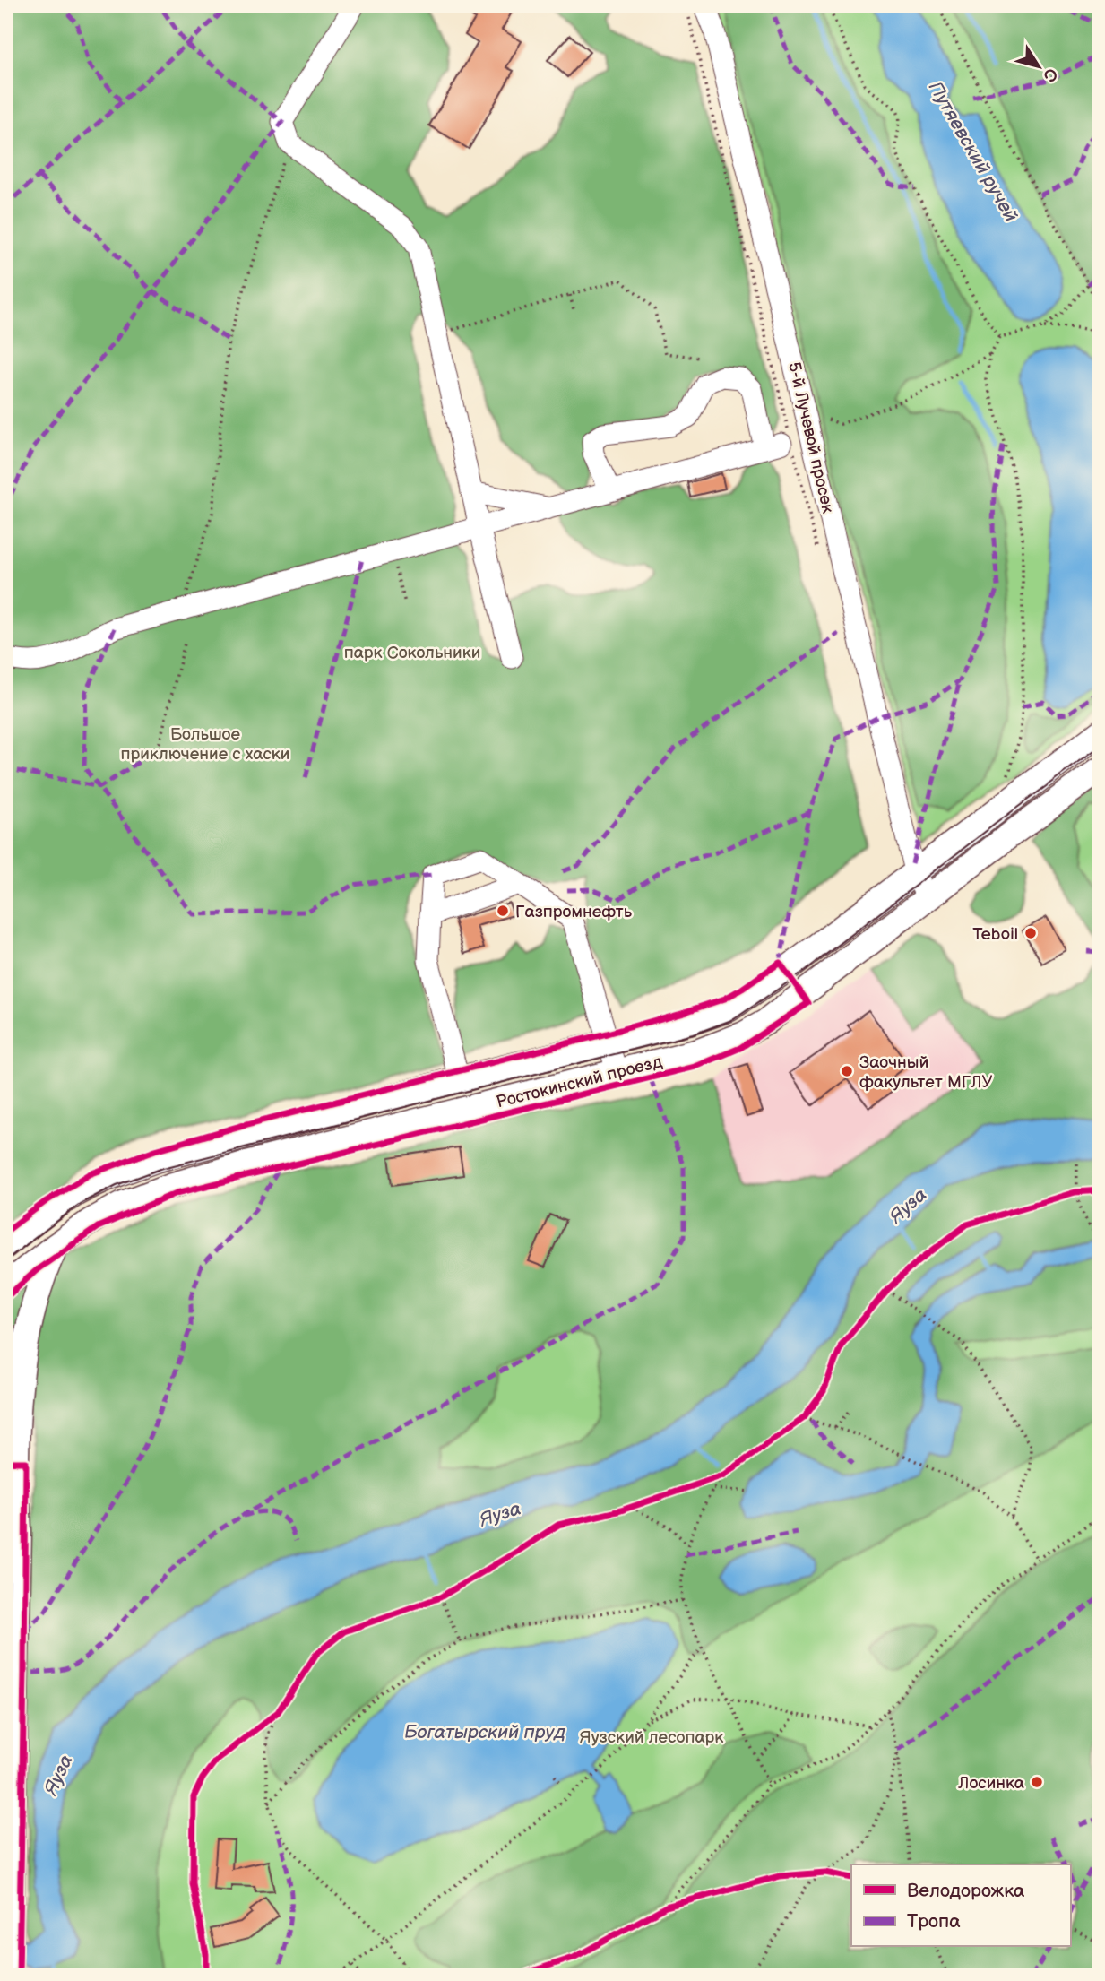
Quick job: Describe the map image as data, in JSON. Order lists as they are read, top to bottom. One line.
{"streets":{"main road":["Ростокинский проезд"],"street":["5-й Лучевой просек"]},"crossings":[["5-й Лучевой просек","Ростокинский проезд"]],"water":["Путяевский ручей","Яуза","Богатырский пруд"],"parks":["парк Сокольники","Большое приключение с хаски","Яузский лесопарк"],"places":["Газпромнефть","Teboil","Заочный факультет МГЛУ","Лосинка"],"legend":["Велодорожка","Тропа"],"north":"bottom right"}
